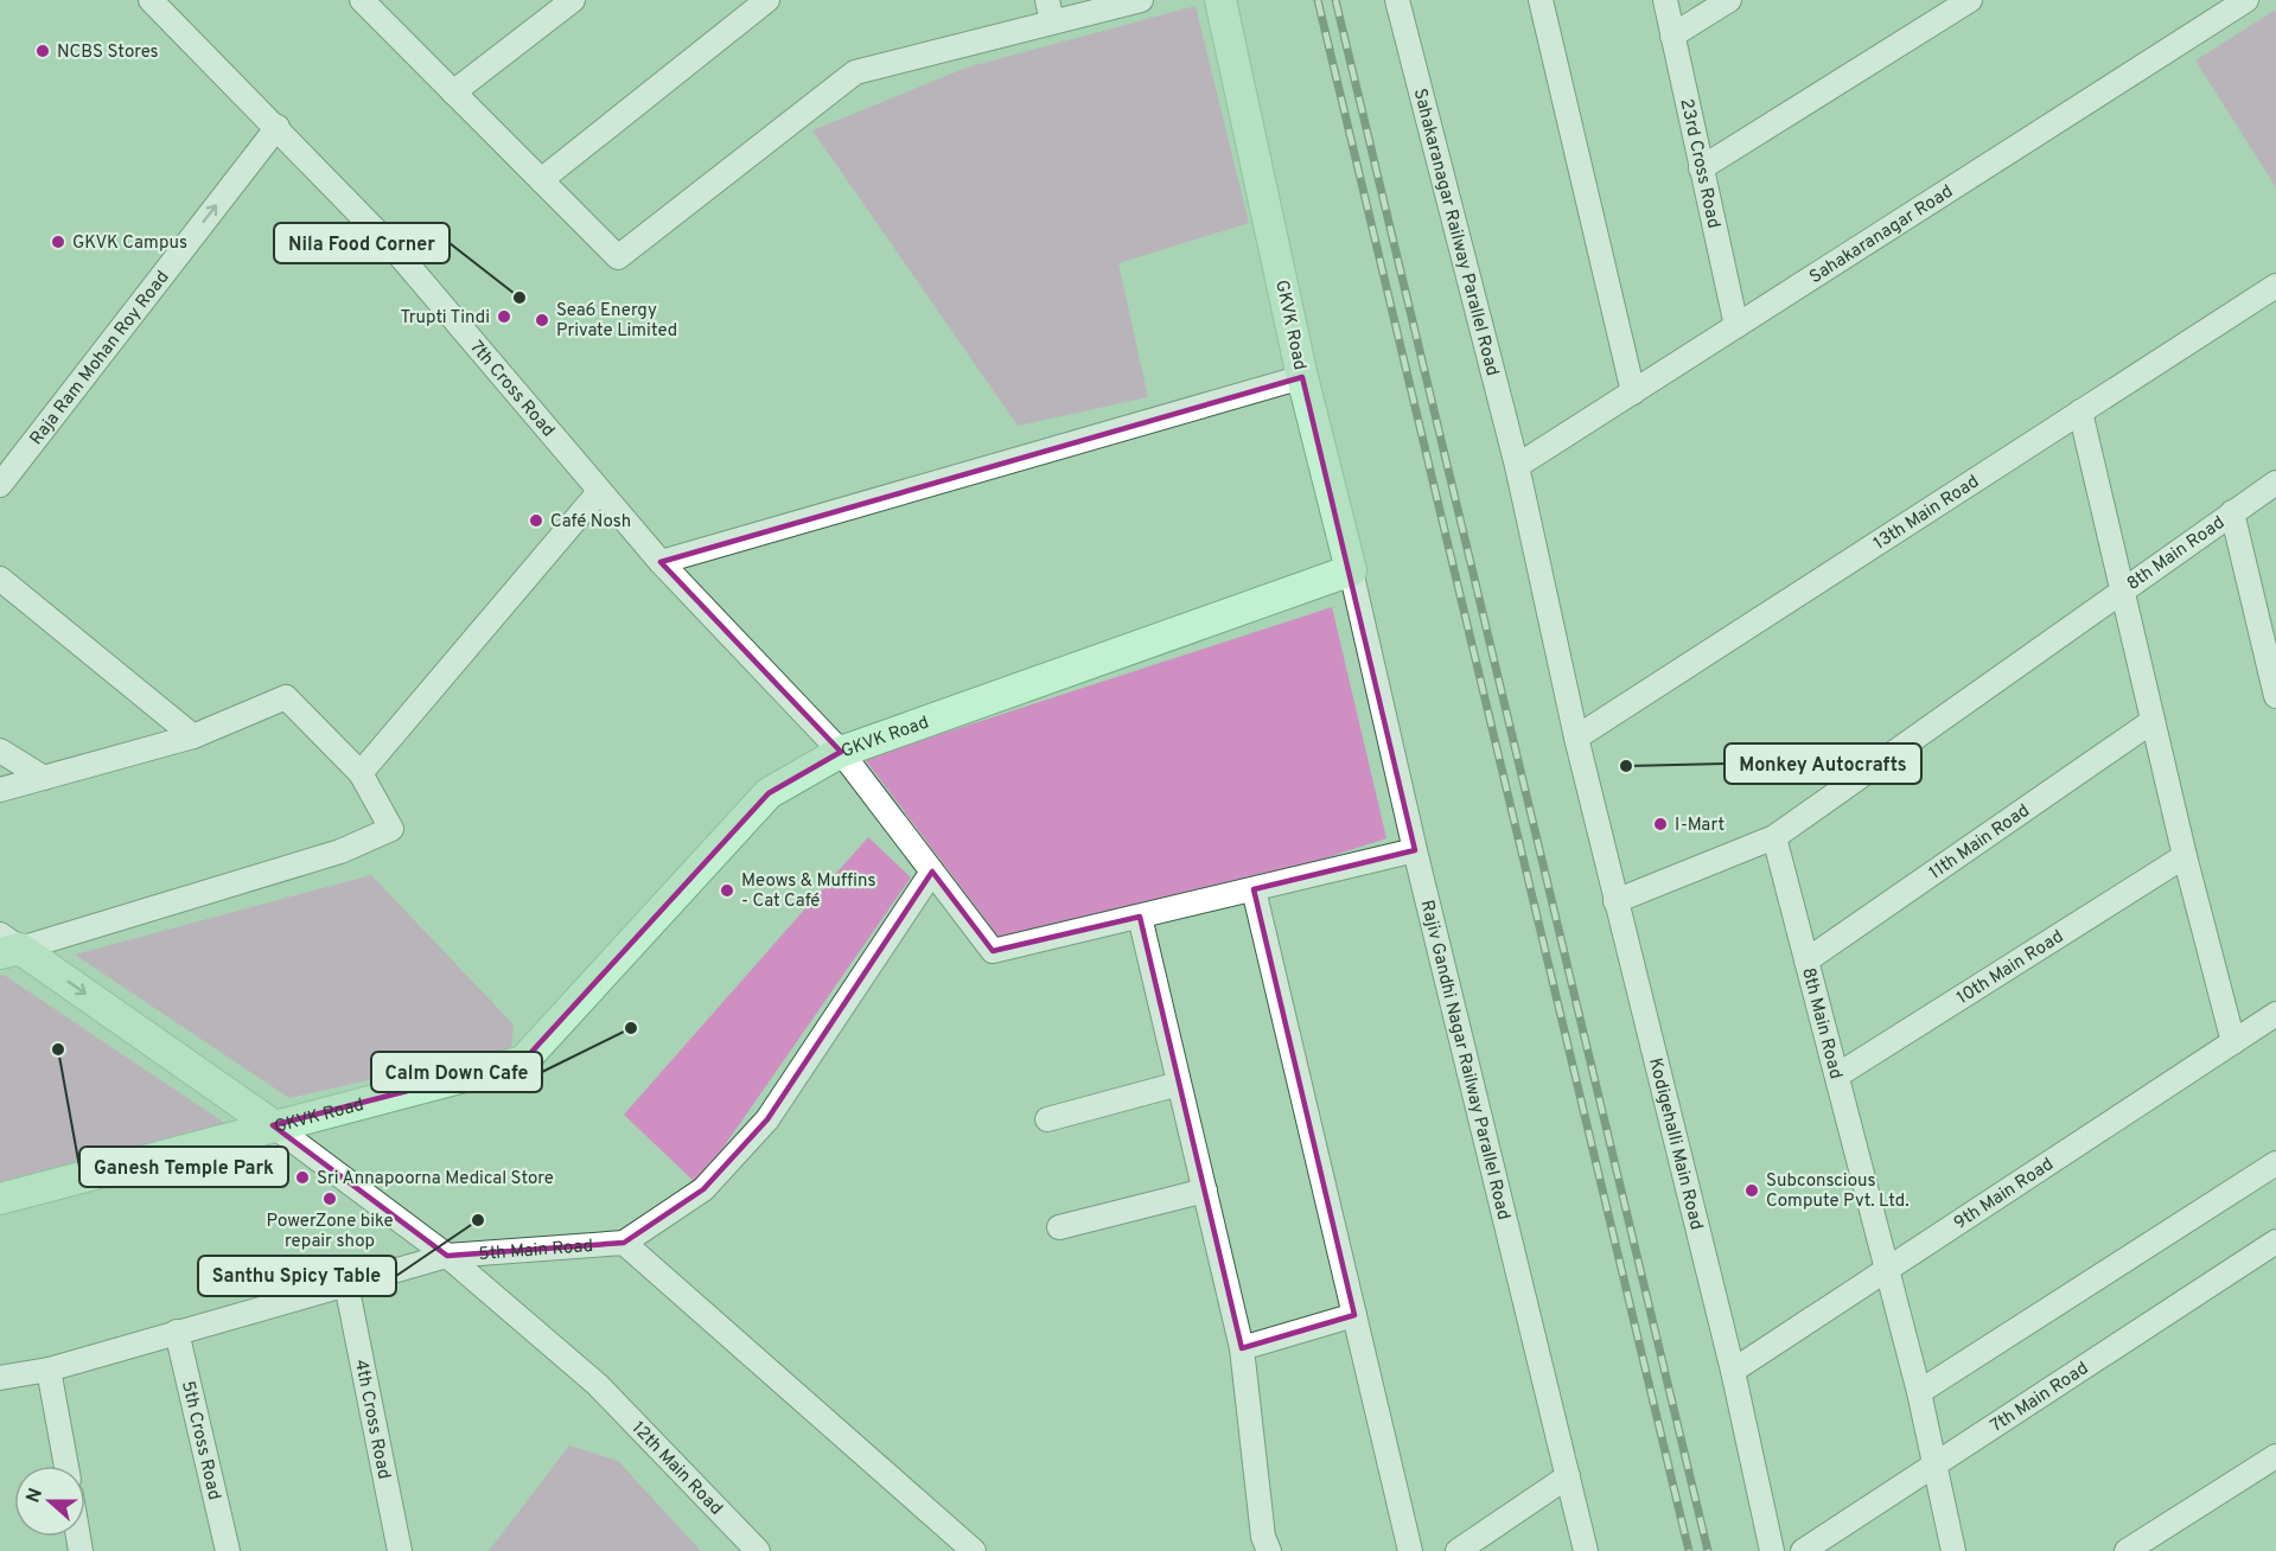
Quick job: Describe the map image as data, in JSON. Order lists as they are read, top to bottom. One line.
{"streets":{"main road":["GKVK Road"],"street":["23rd Cross Road","Sahakaranagar Railway Parallel Road","Sahakaranagar Road","Raja Ram Mohan Roy Road","7th Cross Road","13th Main Road","8th Main Road","11th Main Road","10th Main Road","Rajiv Gandhi Nagar Railway Parallel Road","Kodigehalli Main Road","9th Main Road","5th Main Road","7th Main Road","4th Cross Road","5th Cross Road","12th Main Road"]},"crossings":[["23rd Cross Road","Sahakaranagar Road"],["Sahakaranagar Railway Parallel Road","Sahakaranagar Road"],["Sahakaranagar Railway Parallel Road","13th Main Road"],["Sahakaranagar Railway Parallel Road","Kodigehalli Main Road"],["GKVK Road","7th Cross Road"],["GKVK Road","Rajiv Gandhi Nagar Railway Parallel Road"],["GKVK Road","12th Main Road"],["Raja Ram Mohan Roy Road","7th Cross Road"],["13th Main Road","Kodigehalli Main Road"],["8th Main Road","11th Main Road"],["8th Main Road","10th Main Road"],["8th Main Road","9th Main Road"],["8th Main Road","7th Main Road"],["Kodigehalli Main Road","9th Main Road"],["5th Main Road","4th Cross Road"],["5th Main Road","5th Cross Road"],["5th Main Road","12th Main Road"]],"one_way":["Raja Ram Mohan Roy Road"],"places":["NCBS Stores","GKVK Campus","Nila Food Corner","Trupti Tindi","Sea6 Energy Private Limited","Café Nosh","Monkey Autocrafts","I-Mart","Meows & Muffins - Cat Café","Calm Down Cafe","Ganesh Temple Park","Sri Annapoorna Medical Store","Subconscious Compute Pvt. Ltd.","PowerZone bike repair shop","Santhu Spicy Table"],"north":"left"}
